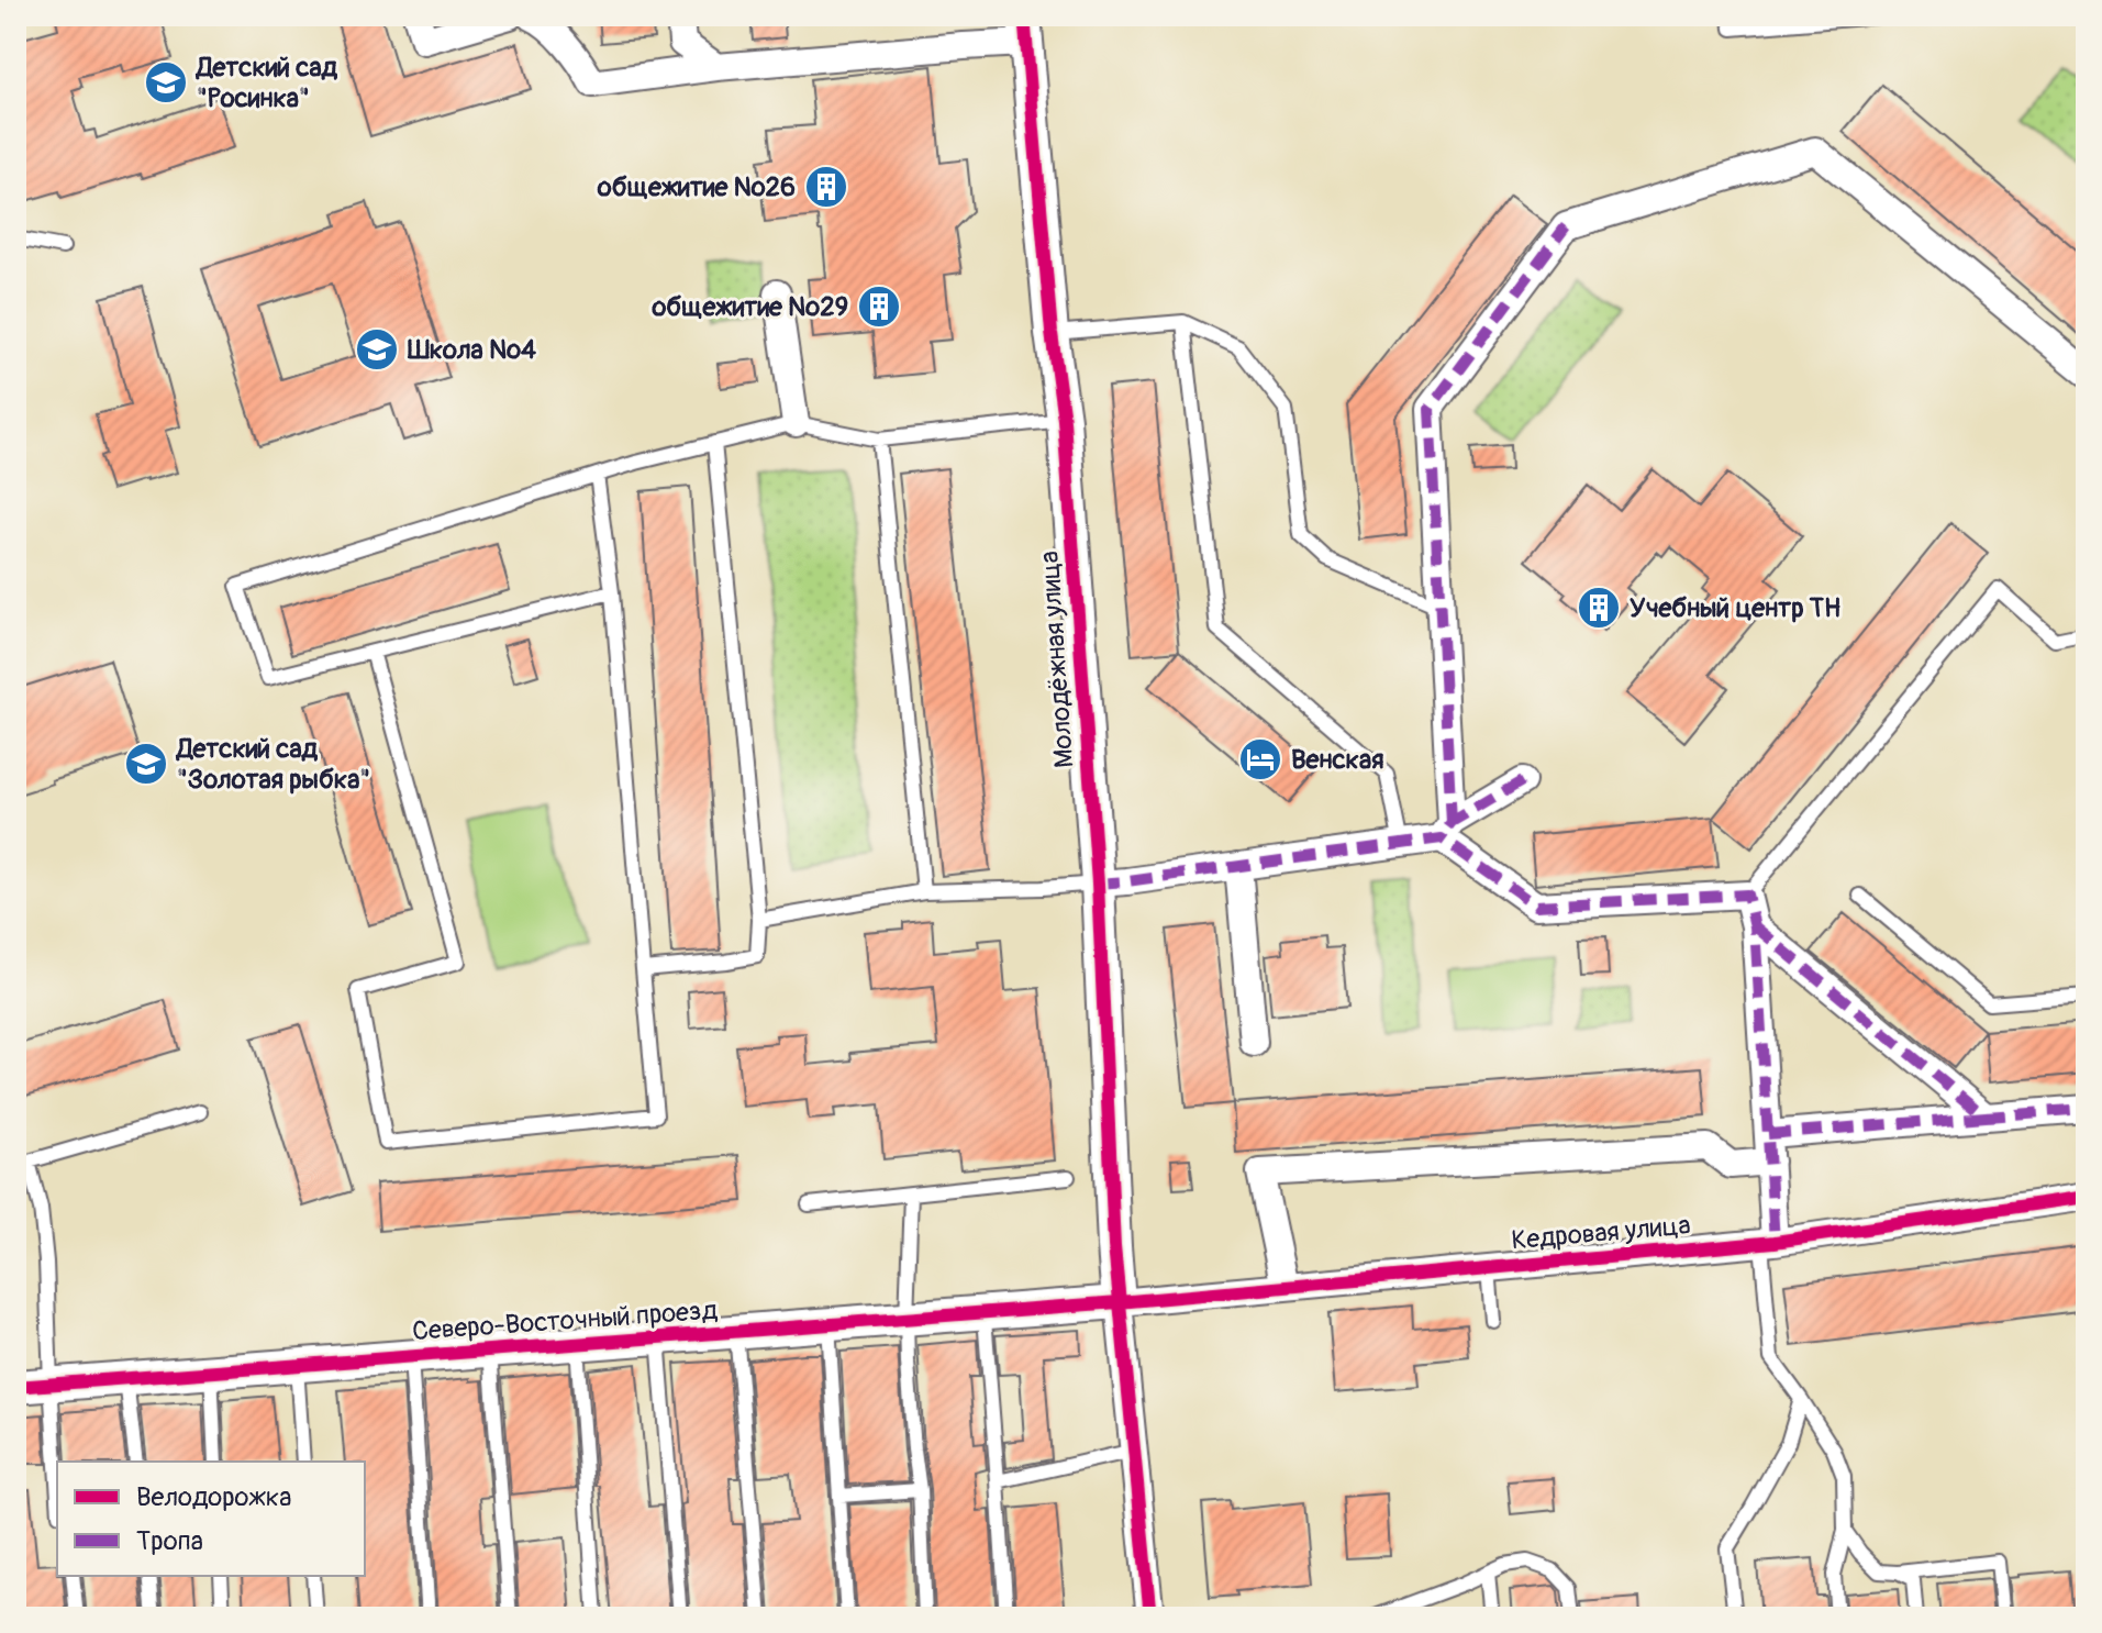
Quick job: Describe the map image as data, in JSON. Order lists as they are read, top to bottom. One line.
{"streets":{"street":["Молодёжная улица","Кедровая улица","Северо-Восточный проезд"]},"crossings":[["Молодёжная улица","Кедровая улица"],["Молодёжная улица","Северо-Восточный проезд"],["Кедровая улица","Северо-Восточный проезд"]],"places":{"school or university":["Детский сад \"Росинка\"","Школа №4","Детский сад \"Золотая рыбка\""],"building":["общежитие №26","общежитие №29","Учебный центр ТН"],"hotel":["Венская"]},"legend":["Велодорожка","Тропа"]}
